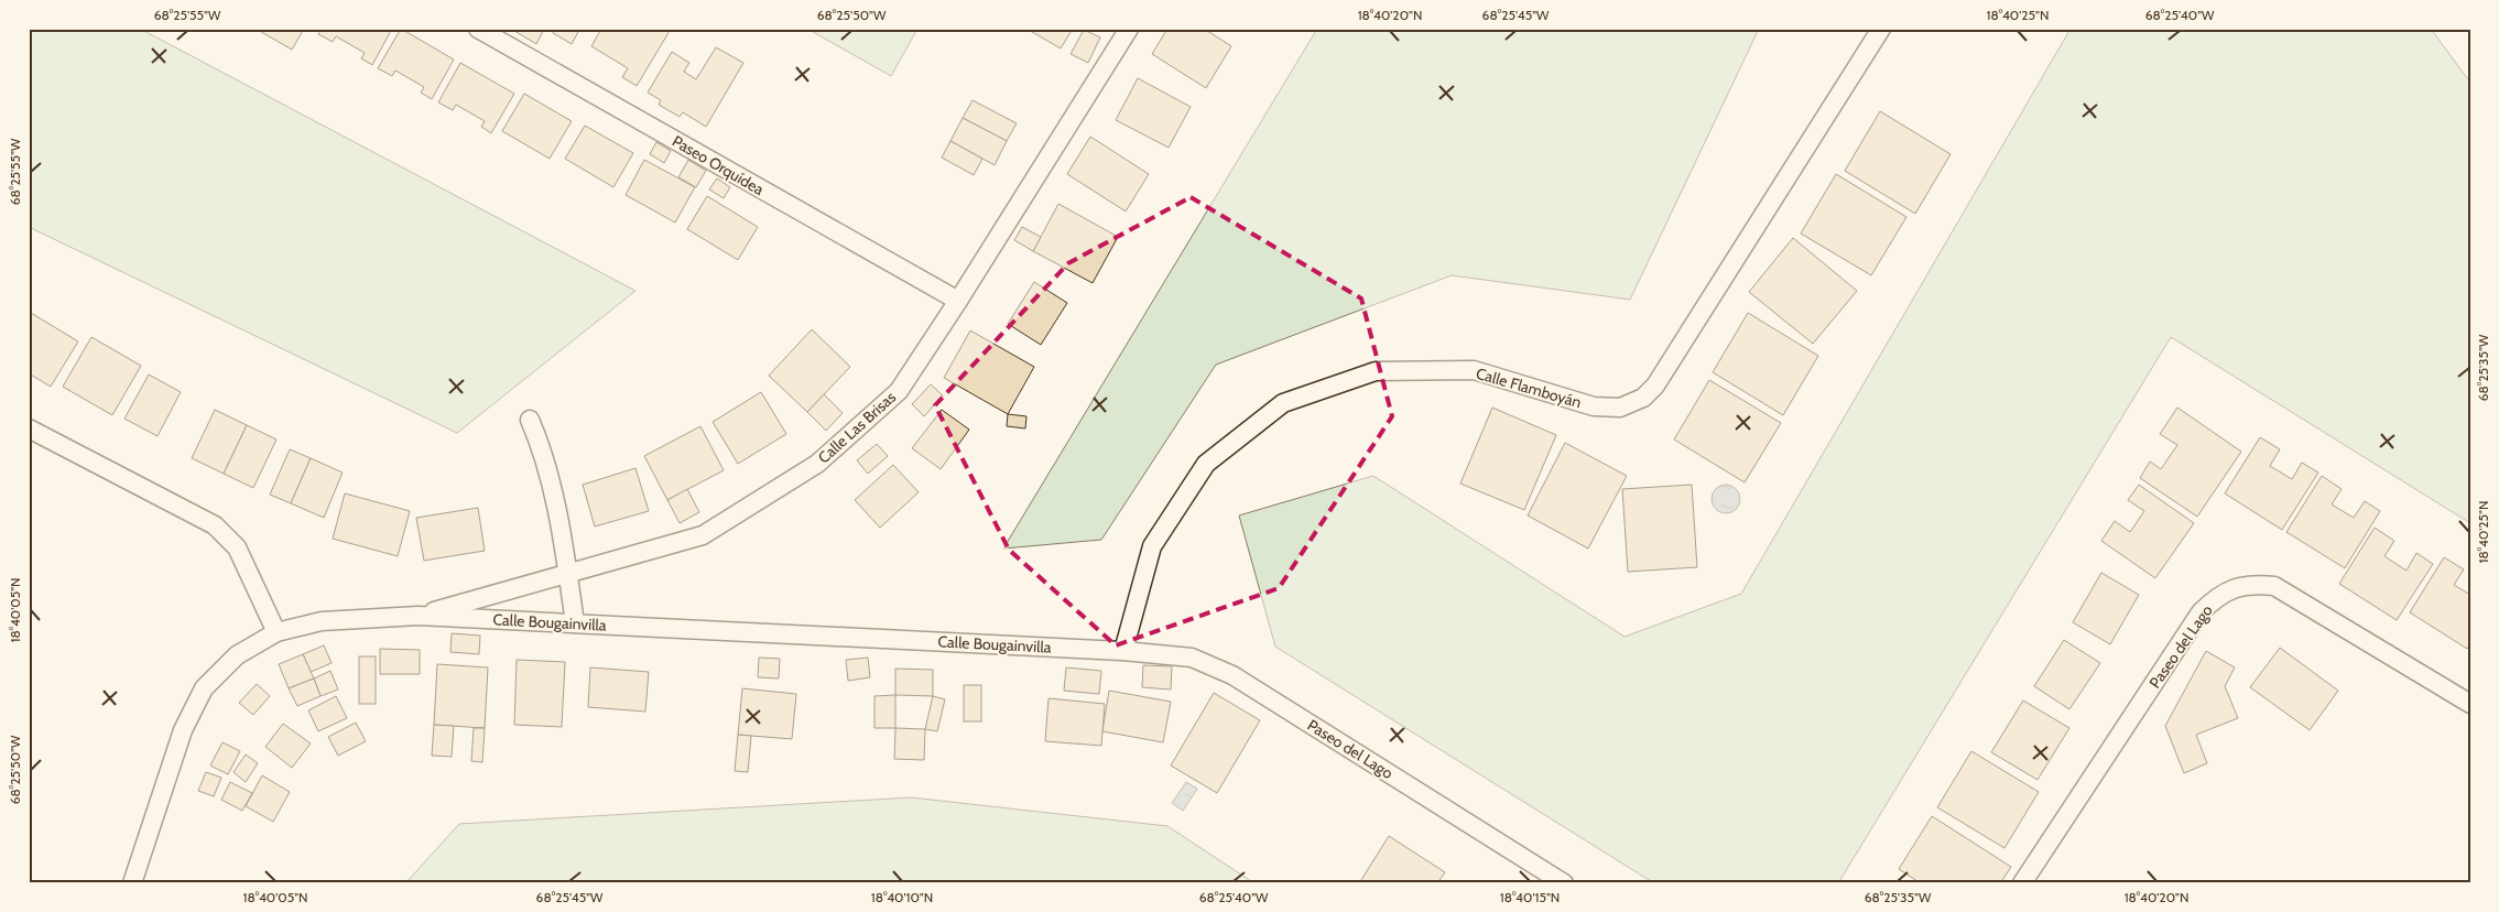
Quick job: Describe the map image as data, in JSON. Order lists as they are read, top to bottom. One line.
{"streets":{"street":["Paseo Orquídea","Calle Flamboyán","Calle Las Brisas","Calle Bougainvilla","Paseo del Lago"]},"crossings":[["Paseo Orquídea","Calle Las Brisas"],["Calle Flamboyán","Calle Bougainvilla"],["Calle Flamboyán","Paseo del Lago"],["Calle Las Brisas","Calle Bougainvilla"],["Calle Bougainvilla","Paseo del Lago"]],"coordinates":["68°25'55\"W","68°25'50\"W","18°40'20\"N","68°25'45\"W","18°40'25\"N","68°25'40\"W","68°25'35\"W","18°40'05\"N","18°40'10\"N","18°40'15\"N"]}
